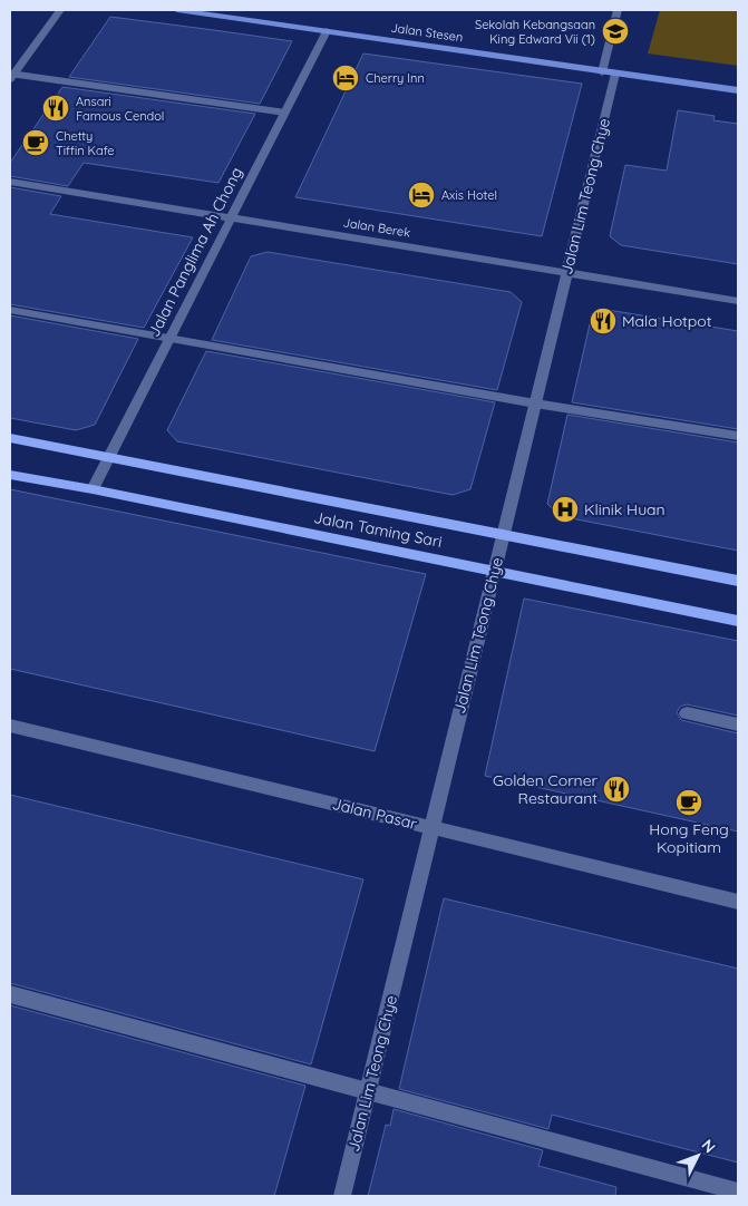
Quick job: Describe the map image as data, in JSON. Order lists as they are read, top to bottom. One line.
{"streets":{"main road":["Jalan Stesen","Jalan Taming Sari"],"street":["Jalan Lim Teong Chye","Jalan Berek","Jalan Panglima Ah Chong","Jalan Pasar"]},"crossings":[["Jalan Stesen","Jalan Lim Teong Chye"],["Jalan Stesen","Jalan Panglima Ah Chong"],["Jalan Lim Teong Chye","Jalan Berek"],["Jalan Lim Teong Chye","Jalan Taming Sari"],["Jalan Lim Teong Chye","Jalan Pasar"],["Jalan Berek","Jalan Panglima Ah Chong"],["Jalan Panglima Ah Chong","Jalan Taming Sari"]],"places":{"school or university":["Sekolah Kebangsaan King Edward Vii (1)"],"hotel":["Cherry Inn","Axis Hotel"],"restaurant":["Ansari Famous Cendol","Mala Hotpot","Golden Corner Restaurant"],"cafe":["Chetty Tiffin Kafe","Hong Feng Kopitiam"],"hospital":["Klinik Huan"]},"north":"top right"}
